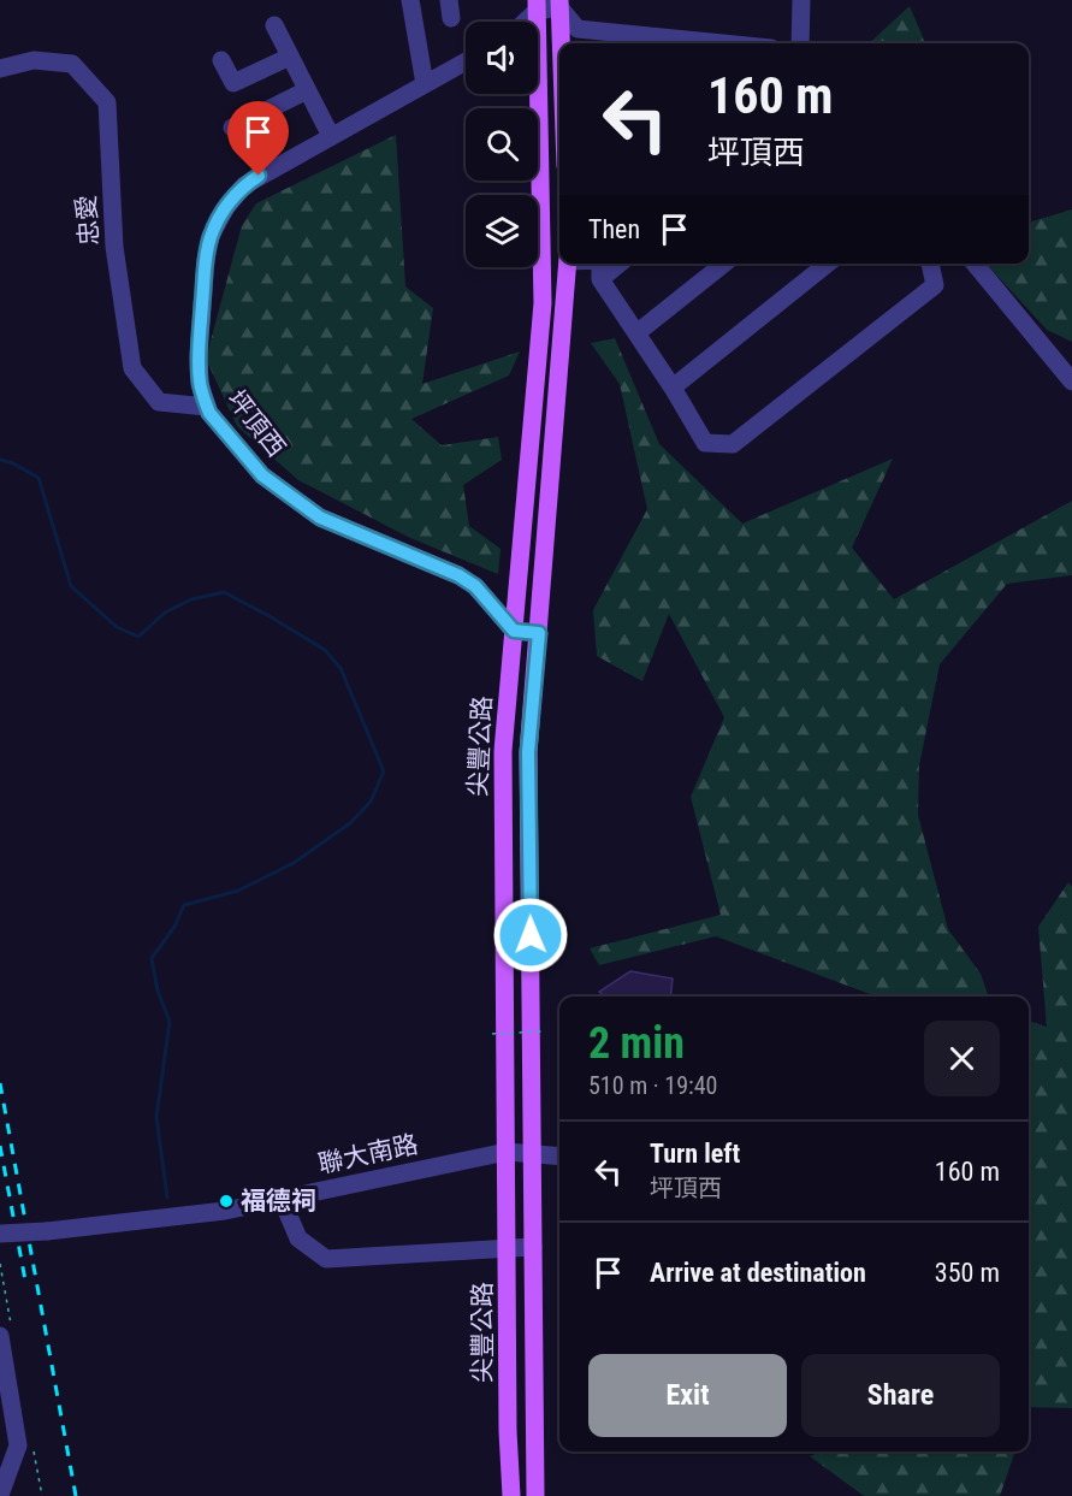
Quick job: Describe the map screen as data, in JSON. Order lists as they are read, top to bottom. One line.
{"streets":{"main road":["尖豐公路"],"street":["忠愛","坪頂西","聯大南路"]},"crossings":[["忠愛","坪頂西"],["坪頂西","尖豐公路"],["尖豐公路","聯大南路"]],"places":["福德祠"],"page":{"turn":["160 m","坪頂西"],"then":"Then","heading":["2 min","510 m · 19:40"],"list":[{"name":"Turn left","note":"坪頂西","value":"160 m"},{"name":"Arrive at destination","value":"350 m"}],"buttons":["Exit","Share"]}}
